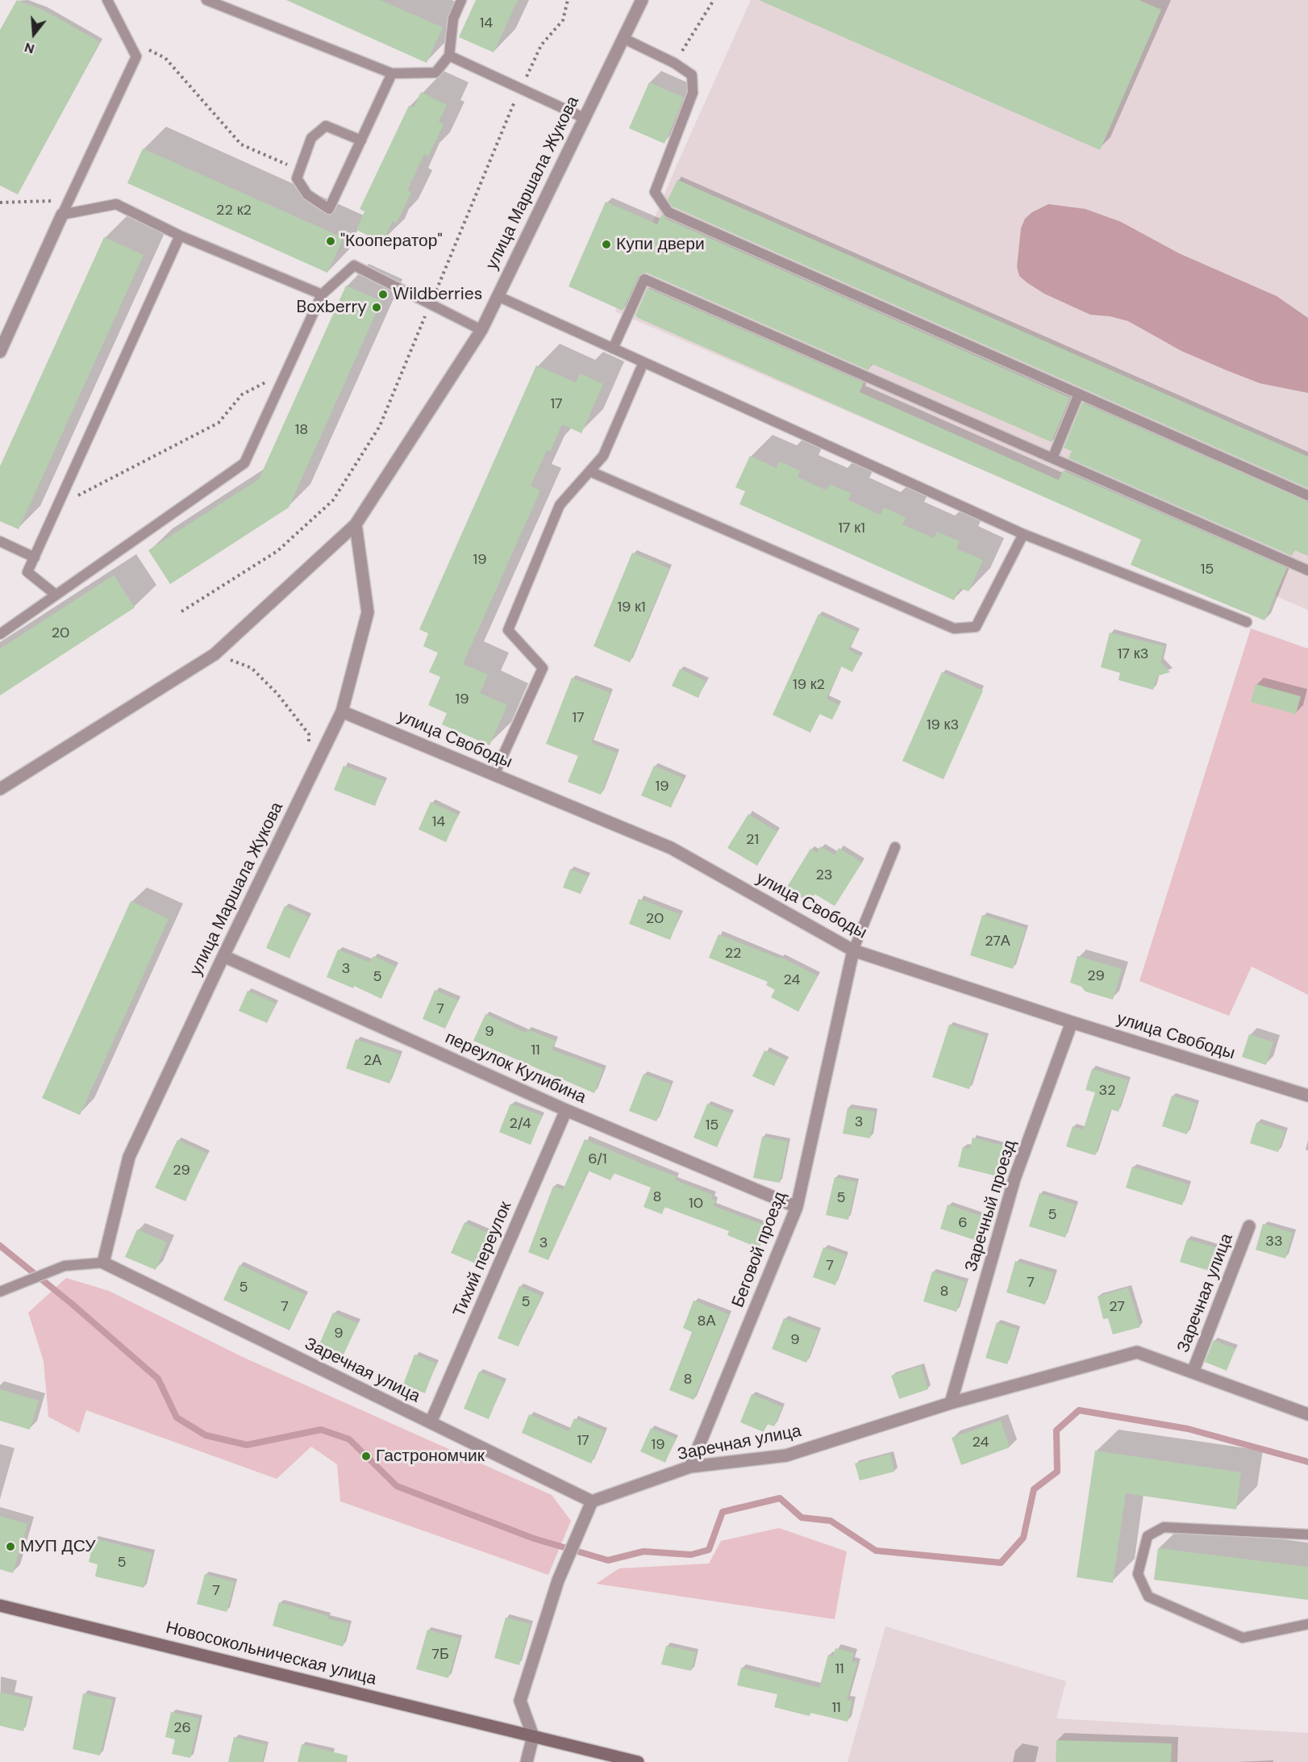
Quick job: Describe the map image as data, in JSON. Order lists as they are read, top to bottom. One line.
{"streets":{"main road":["Новосокольническая улица"],"street":["улица Маршала Жукова","улица Свободы","переулок Кулибина","Заречный проезд","Беговой проезд","Тихий переулок","Заречная улица"]},"crossings":[["улица Маршала Жукова","улица Свободы"],["улица Маршала Жукова","переулок Кулибина"],["улица Маршала Жукова","Заречная улица"],["улица Свободы","Заречный проезд"],["улица Свободы","Беговой проезд"],["переулок Кулибина","Беговой проезд"],["переулок Кулибина","Тихий переулок"],["Заречный проезд","Заречная улица"],["Беговой проезд","Заречная улица"],["Тихий переулок","Заречная улица"]],"places":["\"Кооператор\"","Купи двери","Wildberries","Boxberry","Гастрономчик","МУП ДСУ"],"house_numbers":["14","22 к2","17","18","17 к1","19","15","19 к1","20","17 к3","19 к2","19","17","19 к3","19","14","21","23","20","27А","22","3","29","5","24","7","9","11","2А","32","3","2/4","15","6/1","29","8","5","10","5","6","33","3","7","7","5","8","5","7","27","8А","9","9","8","17","24","19","5","7","7Б","11","11","26"],"north":"bottom"}
